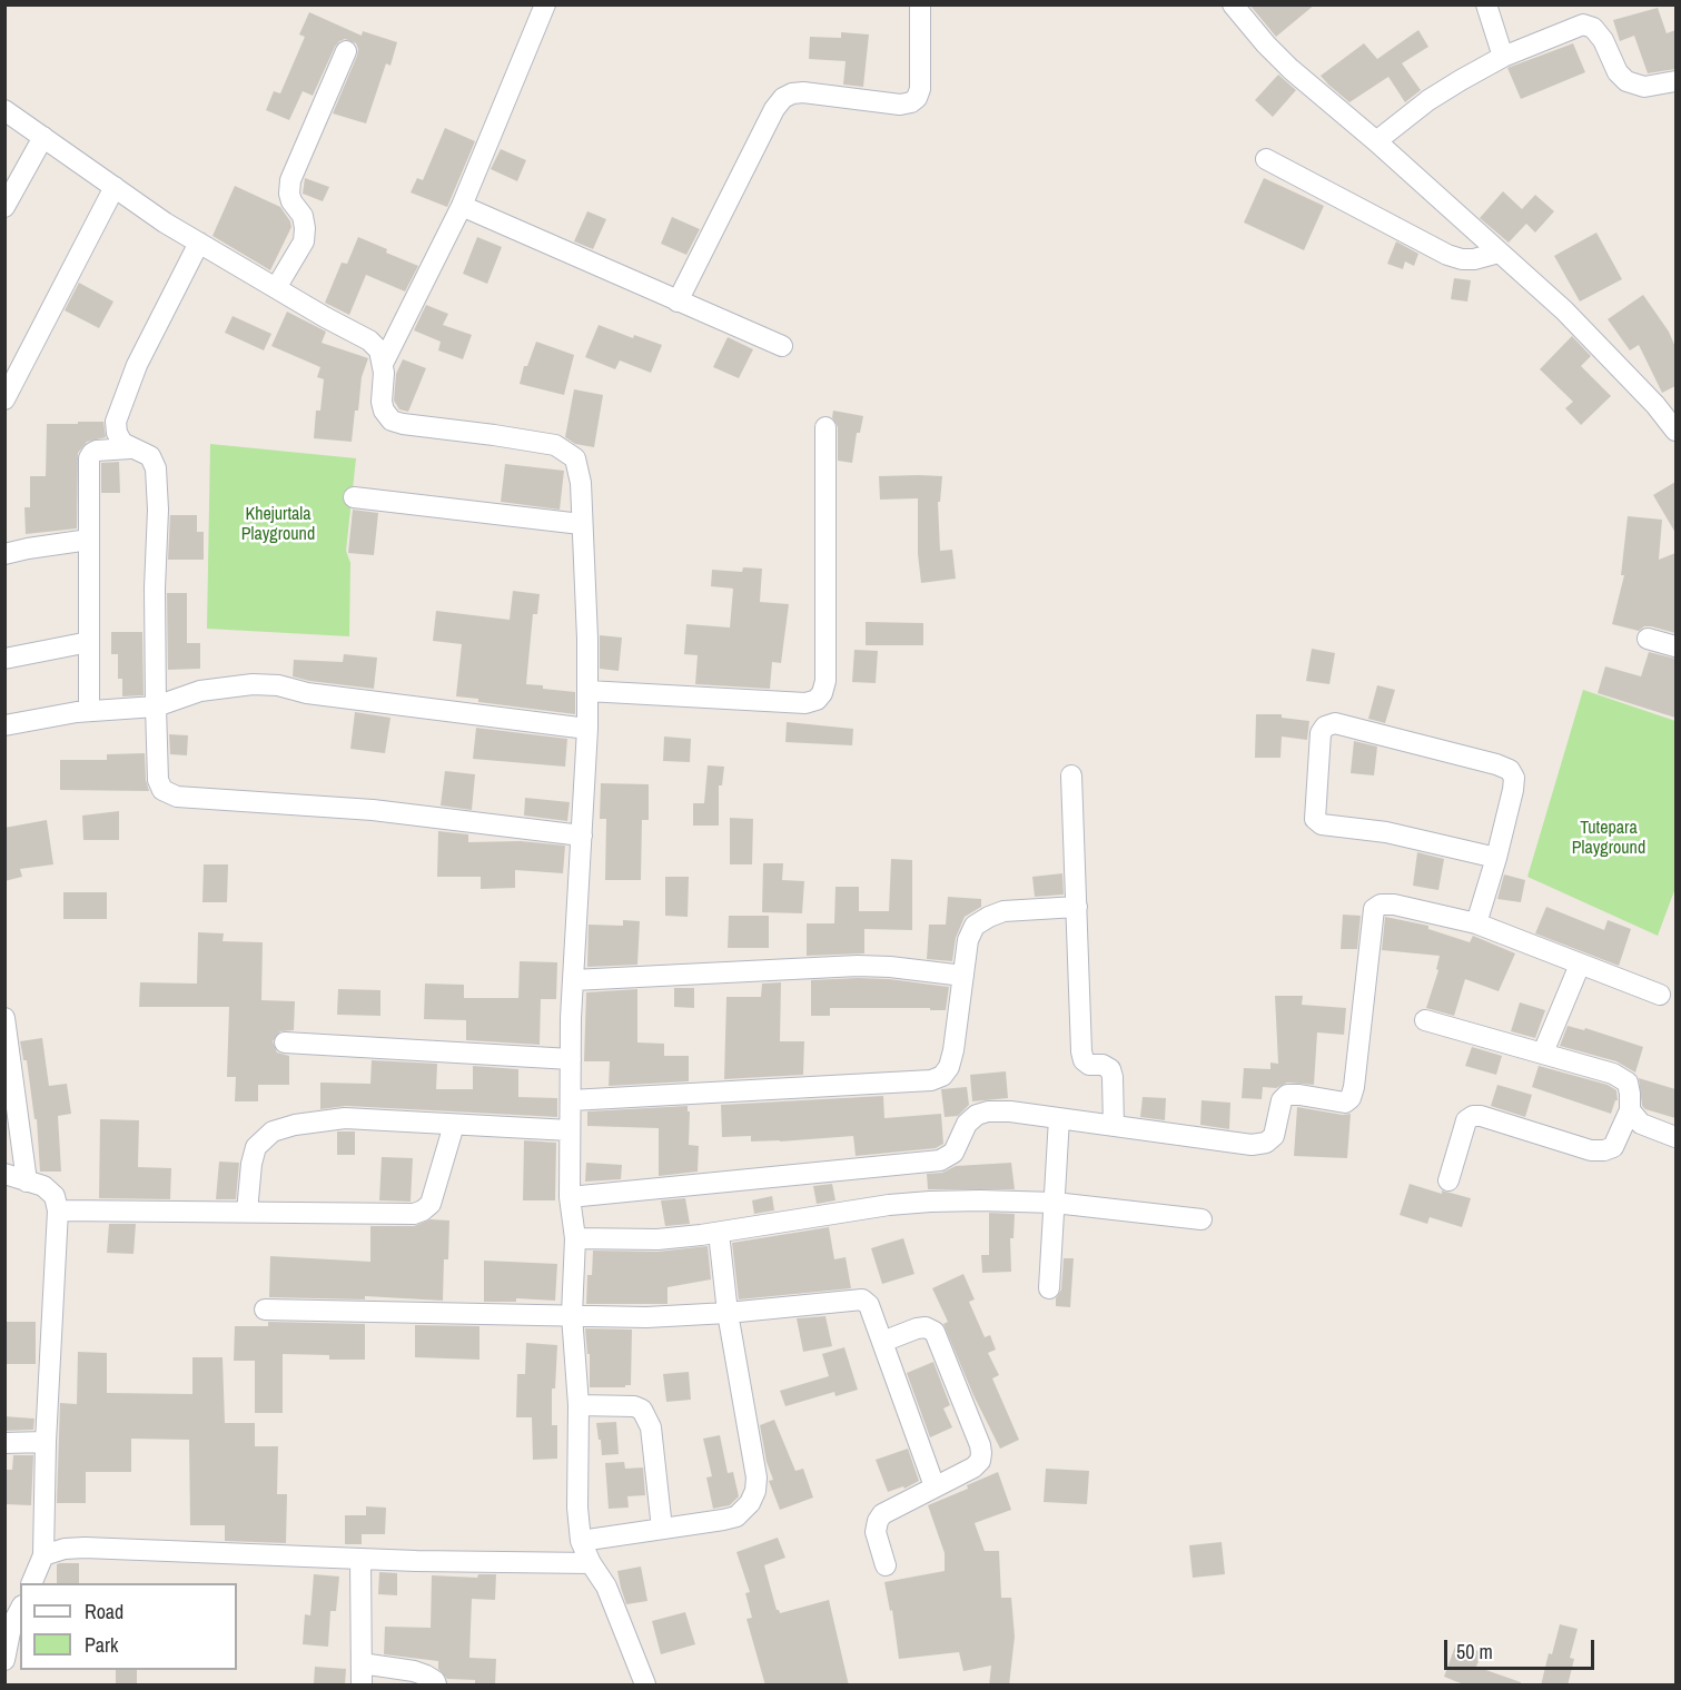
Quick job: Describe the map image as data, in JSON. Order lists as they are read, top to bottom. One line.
{"parks":["Khejurtala Playground","Tutepara Playground"],"legend":["Road","Park"],"scale_bar":"50 m"}
